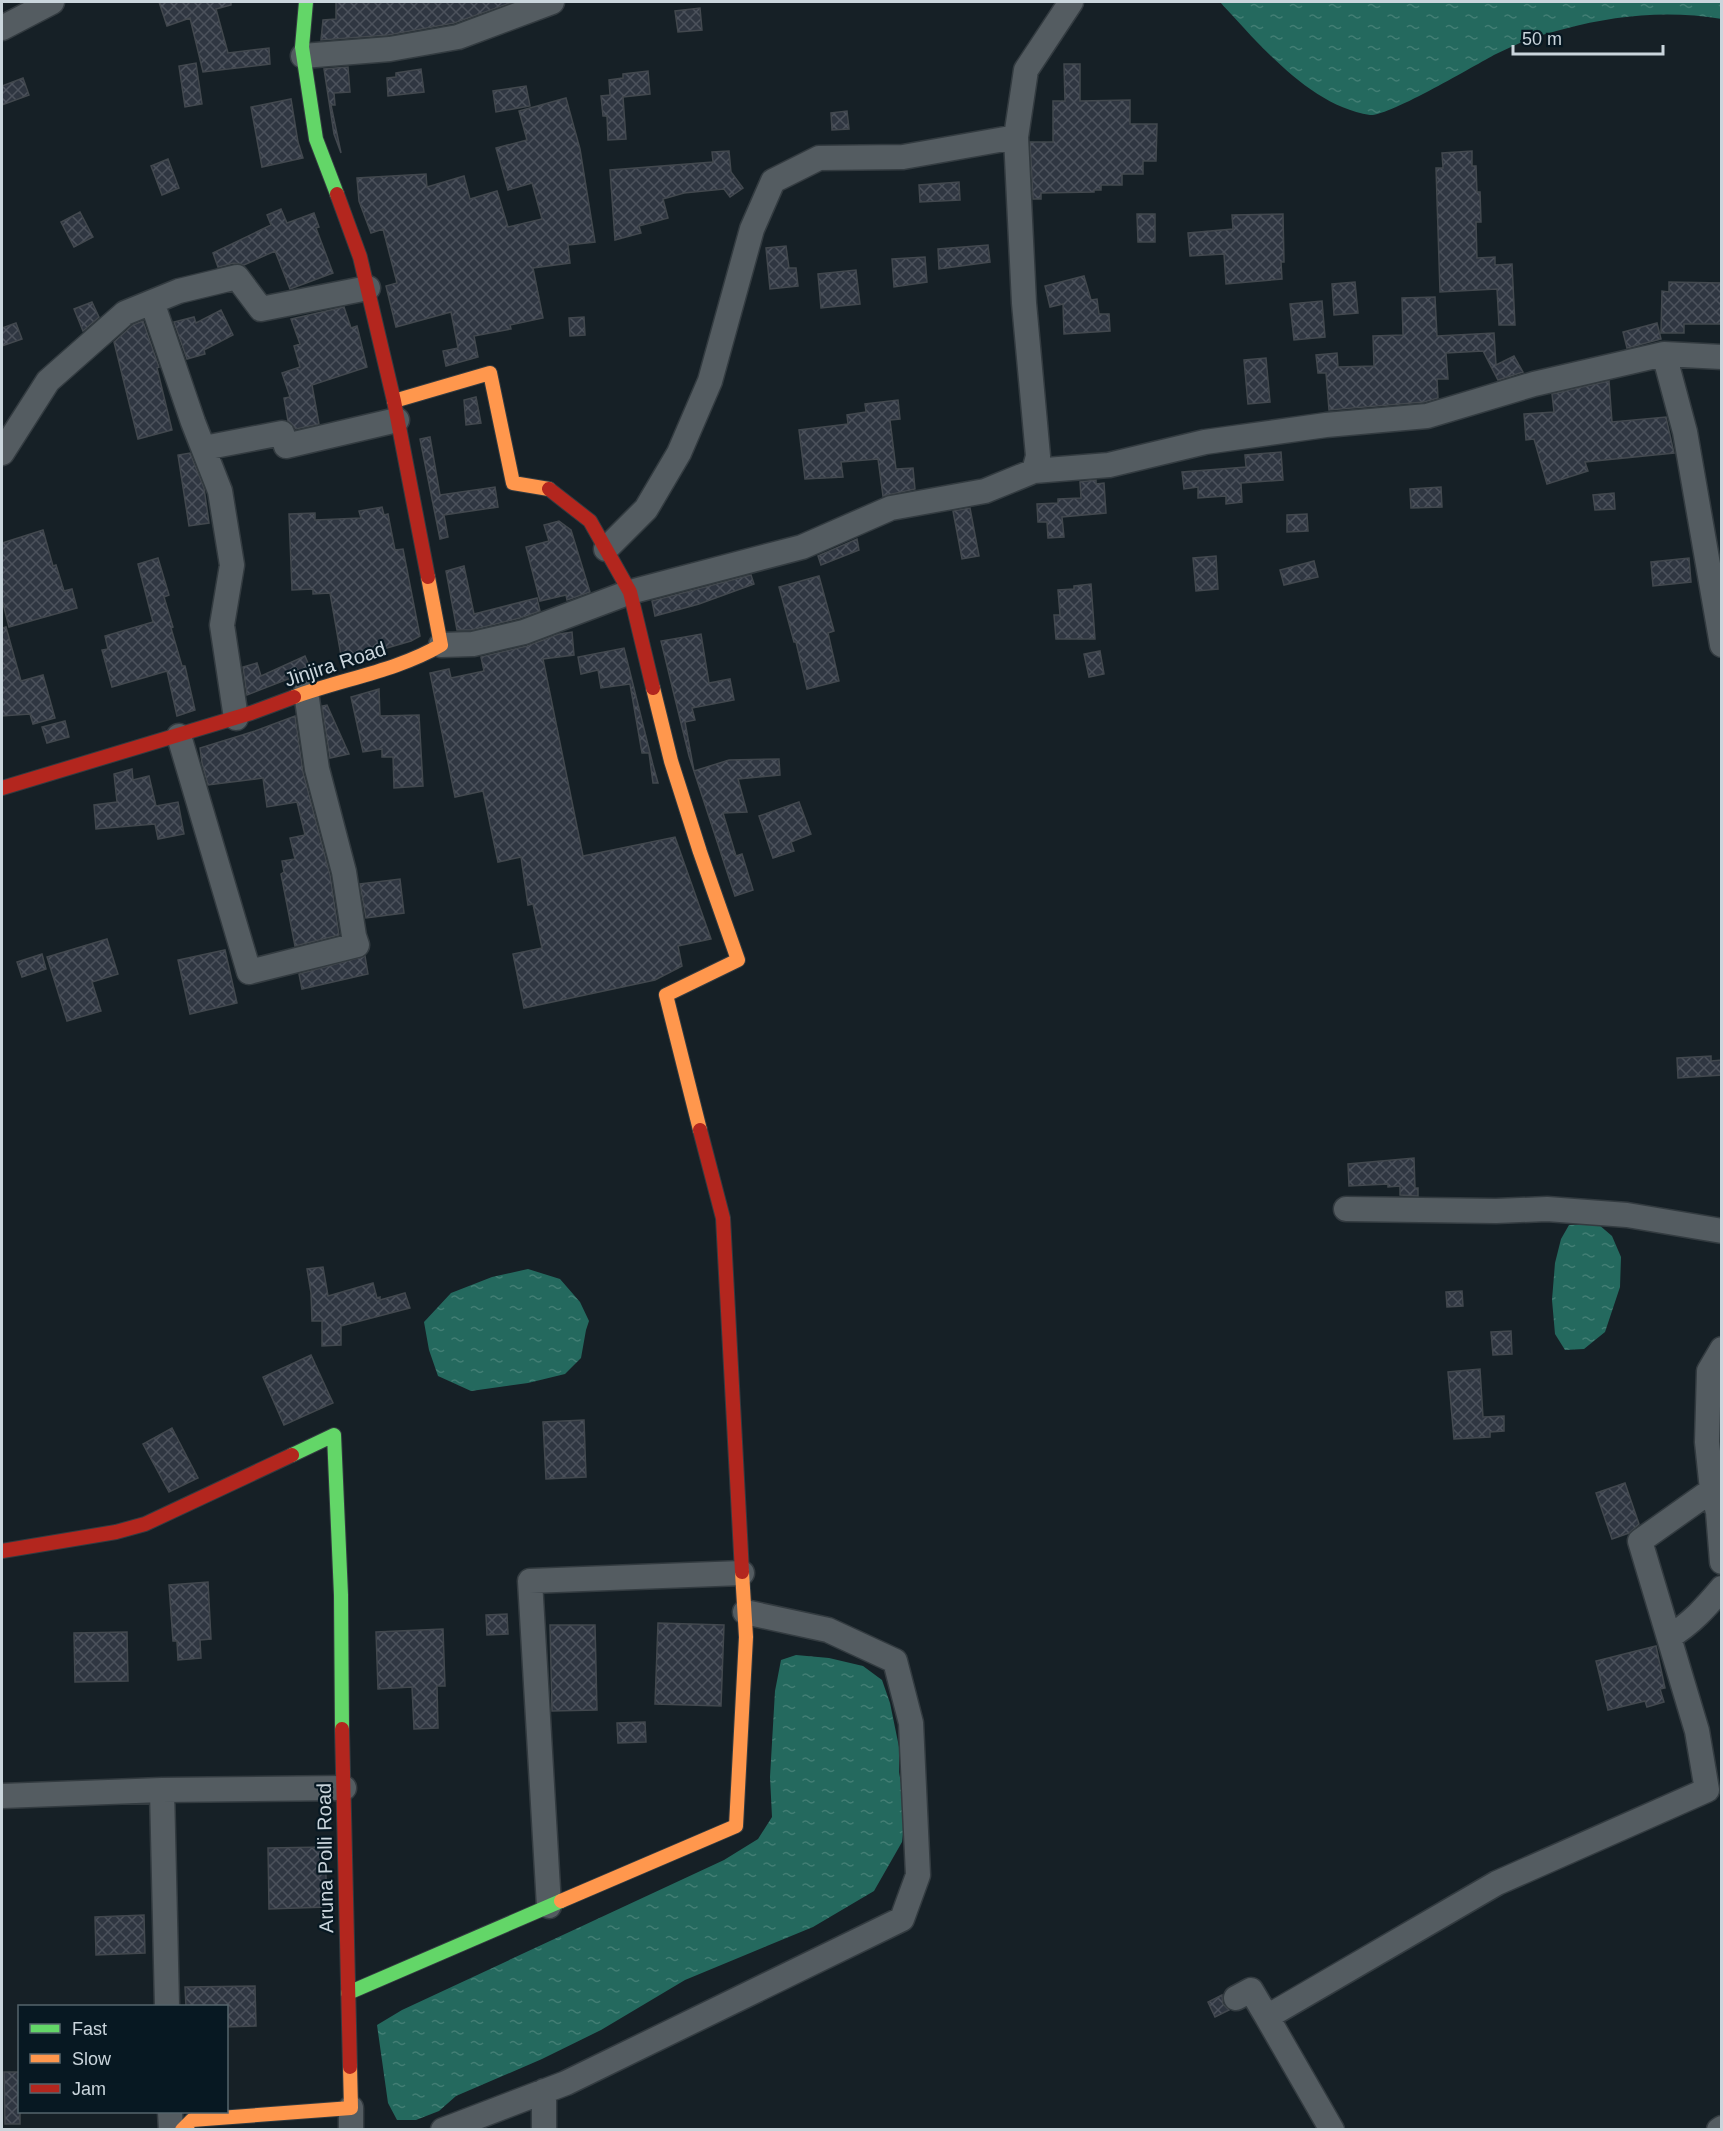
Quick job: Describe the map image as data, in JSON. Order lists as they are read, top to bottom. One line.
{"streets":{"street":["Jinjira Road","Aruna Polli Road"]},"legend":["Fast","Slow","Jam"],"scale_bar":"50 m"}
